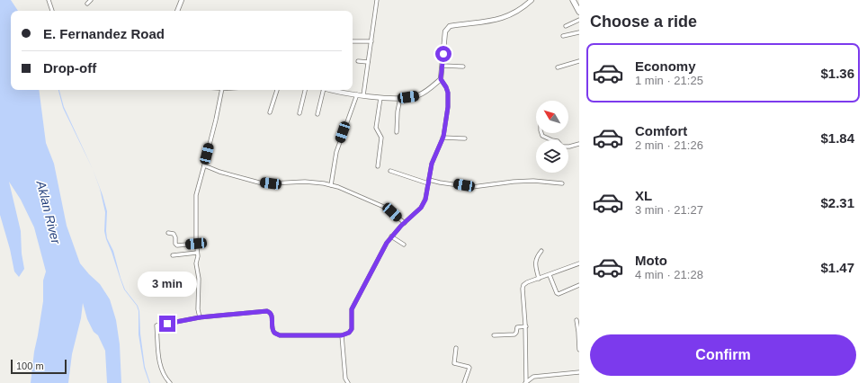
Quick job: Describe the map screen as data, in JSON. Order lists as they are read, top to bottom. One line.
{"water":["Aklan River"],"scale_bar":"100 m","north":"top left","page":{"heading":"Choose a ride","banner":["E. Fernandez Road","Drop-off"],"list":[{"name":"Economy","note":"1 min · 21:25","value":"$1.36"},{"name":"Comfort","note":"2 min · 21:26","value":"$1.84"},{"name":"XL","note":"3 min · 21:27","value":"$2.31"},{"name":"Moto","note":"4 min · 21:28","value":"$1.47"}],"bubble":"3 min","buttons":"Confirm","scale":"100 m"}}
